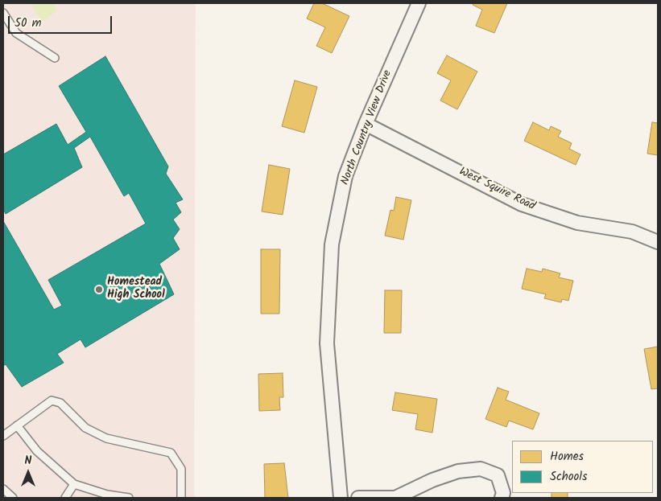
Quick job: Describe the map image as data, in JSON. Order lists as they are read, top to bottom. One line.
{"streets":{"street":["North Country View Drive","West Squire Road"]},"crossings":[["North Country View Drive","West Squire Road"]],"places":["Homestead High School"],"legend":["Homes","Schools"],"scale_bar":"50 m","north":"top"}
